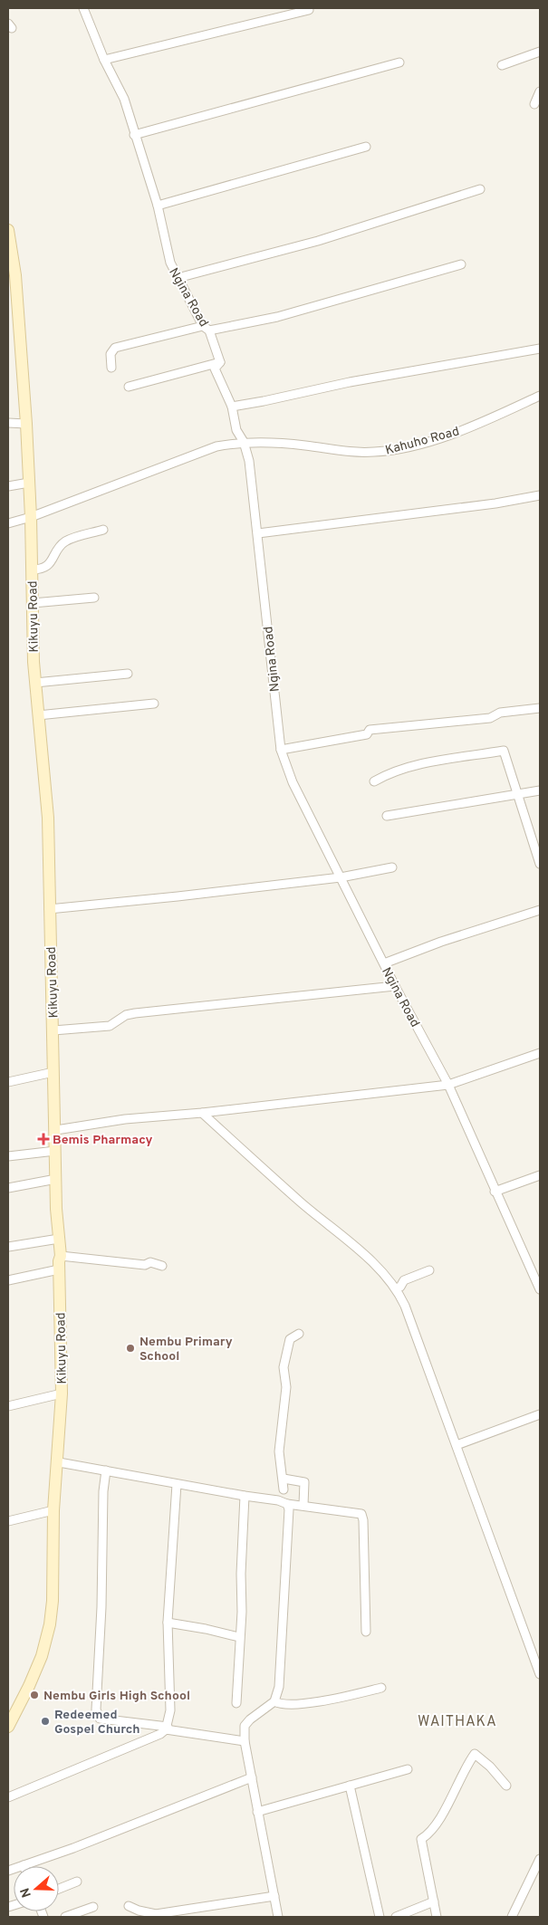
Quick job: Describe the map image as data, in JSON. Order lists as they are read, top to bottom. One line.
{"streets":{"main road":["Kikuyu Road"],"street":["Ngina Road","Kahuho Road"]},"crossings":[["Ngina Road","Kahuho Road"],["Kahuho Road","Kikuyu Road"]],"districts":["WAITHAKA"],"places":{"health":["Bemis Pharmacy"],"other":["Nembu Primary School","Nembu Girls High School","Redeemed Gospel Church"]},"north":"left"}
